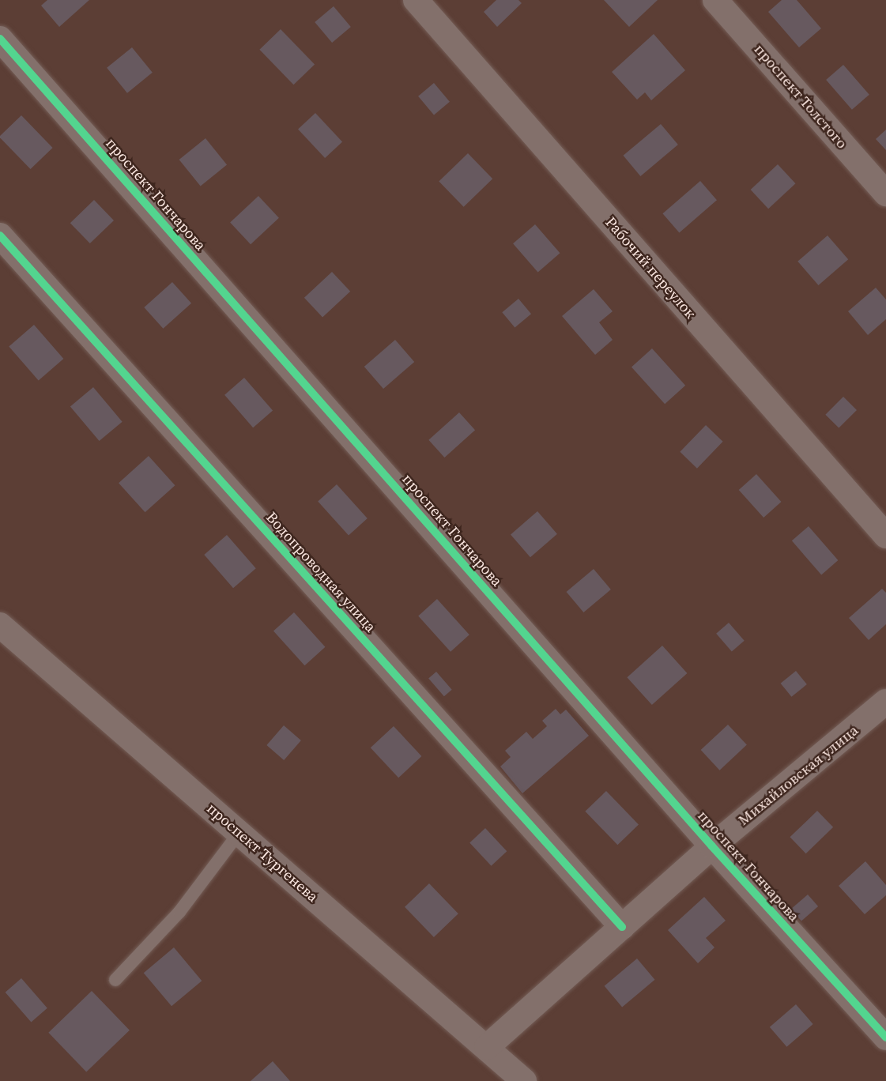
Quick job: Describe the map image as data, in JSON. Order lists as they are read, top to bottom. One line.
{"streets":{"street":["проспект Толстого","проспект Гончарова","Рабочий переулок","Водопроводная улица","Михайловская улица","проспект Тургенева"]},"crossings":[["проспект Гончарова","Михайловская улица"],["Водопроводная улица","Михайловская улица"],["Михайловская улица","проспект Тургенева"]]}
